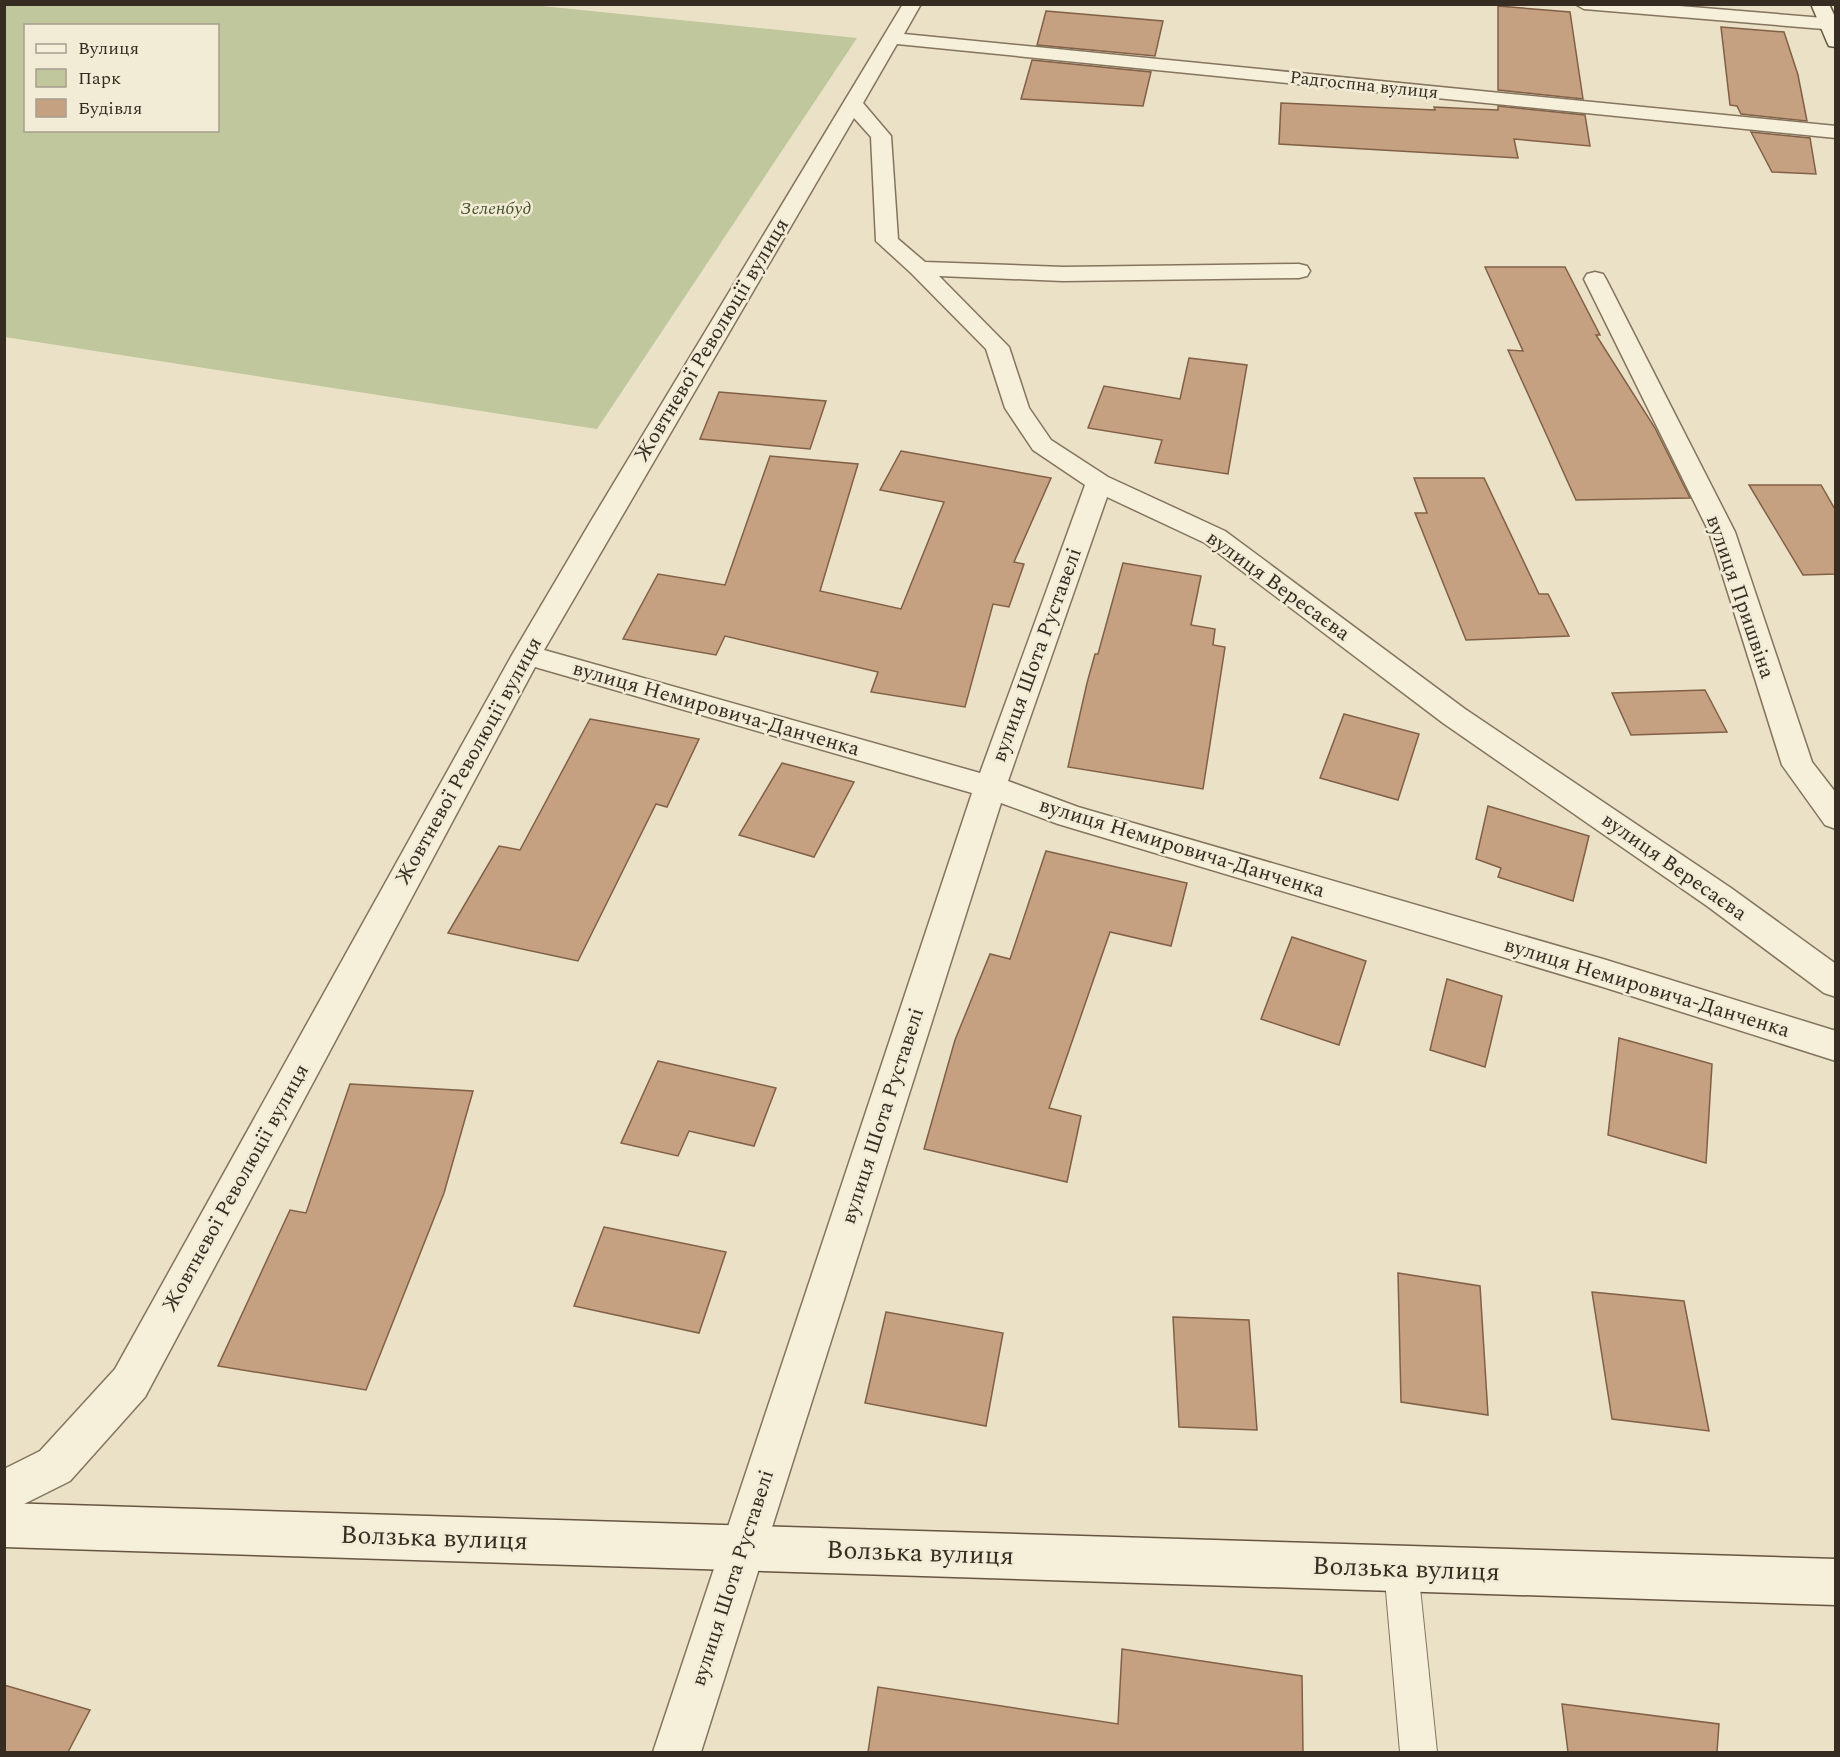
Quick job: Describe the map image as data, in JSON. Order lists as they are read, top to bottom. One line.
{"streets":{"street":["Радгоспна вулиця","Жовтневої Революції вулиця","вулиця Вересаєва","вулиця Пришвіна","вулиця Шота Руставелі","вулиця Немировича-Данченка","Волзька вулиця"]},"crossings":[["Радгоспна вулиця","Жовтневої Революції вулиця"],["Жовтневої Революції вулиця","вулиця Вересаєва"],["Жовтневої Революції вулиця","вулиця Немировича-Данченка"],["вулиця Вересаєва","вулиця Шота Руставелі"],["вулиця Шота Руставелі","вулиця Немировича-Данченка"],["вулиця Шота Руставелі","Волзька вулиця"]],"parks":["Зеленбуд"],"legend":["Вулиця","Парк","Будівля"]}
